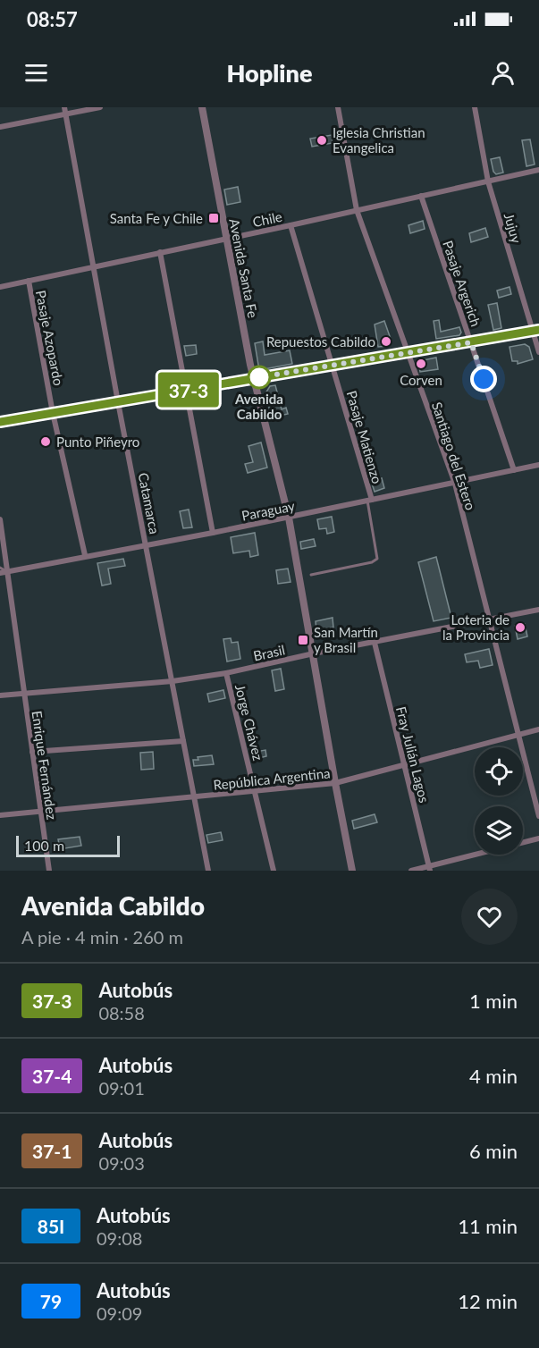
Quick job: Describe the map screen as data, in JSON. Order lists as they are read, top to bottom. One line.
{"streets":{"street":["Chile","Jujuy","Avenida Santa Fe","Pasaje Argerich","Pasaje Azopardo","Pasaje Matienzo","Santiago del Estero","Catamarca","Paraguay","Brasil","Jorge Chávez","Fray Julián Lagos","Enrique Fernández","República Argentina"]},"crossings":[["Chile","Jujuy"],["Chile","Avenida Santa Fe"],["Chile","Pasaje Argerich"],["Chile","Pasaje Azopardo"],["Chile","Pasaje Matienzo"],["Chile","Santiago del Estero"],["Chile","Catamarca"],["Avenida Santa Fe","Paraguay"],["Avenida Santa Fe","Brasil"],["Avenida Santa Fe","República Argentina"],["Pasaje Argerich","Paraguay"],["Pasaje Azopardo","Paraguay"],["Pasaje Matienzo","Paraguay"],["Santiago del Estero","Paraguay"],["Santiago del Estero","Brasil"],["Santiago del Estero","República Argentina"],["Catamarca","Paraguay"],["Catamarca","Brasil"],["Catamarca","República Argentina"],["Paraguay","Enrique Fernández"],["Brasil","Jorge Chávez"],["Brasil","Fray Julián Lagos"],["Brasil","Enrique Fernández"],["Jorge Chávez","República Argentina"],["Fray Julián Lagos","República Argentina"],["Enrique Fernández","República Argentina"]],"places":{"other":["Iglesia Christian Evangelica","Repuestos Cabildo","Corven","Avenida Cabildo","Punto Piñeyro","Loteria de la Provincia"],"transit":["Santa Fe y Chile","San Martín y Brasil"]},"lines":["bus line 37-3"],"scale_bar":"100 m","page":{"status":"08:57","header":"Hopline","on_map":"37-3","scale":"100 m","heading":["Avenida Cabildo","A pie · 4 min · 260 m"],"list":[{"mark":"37-3","name":"Autobús","note":"08:58","value":"1 min"},{"mark":"37-4","name":"Autobús","note":"09:01","value":"4 min"},{"mark":"37-1","name":"Autobús","note":"09:03","value":"6 min"},{"mark":"85I","name":"Autobús","note":"09:08","value":"11 min"},{"mark":"79","name":"Autobús","note":"09:09","value":"12 min"}]}}
